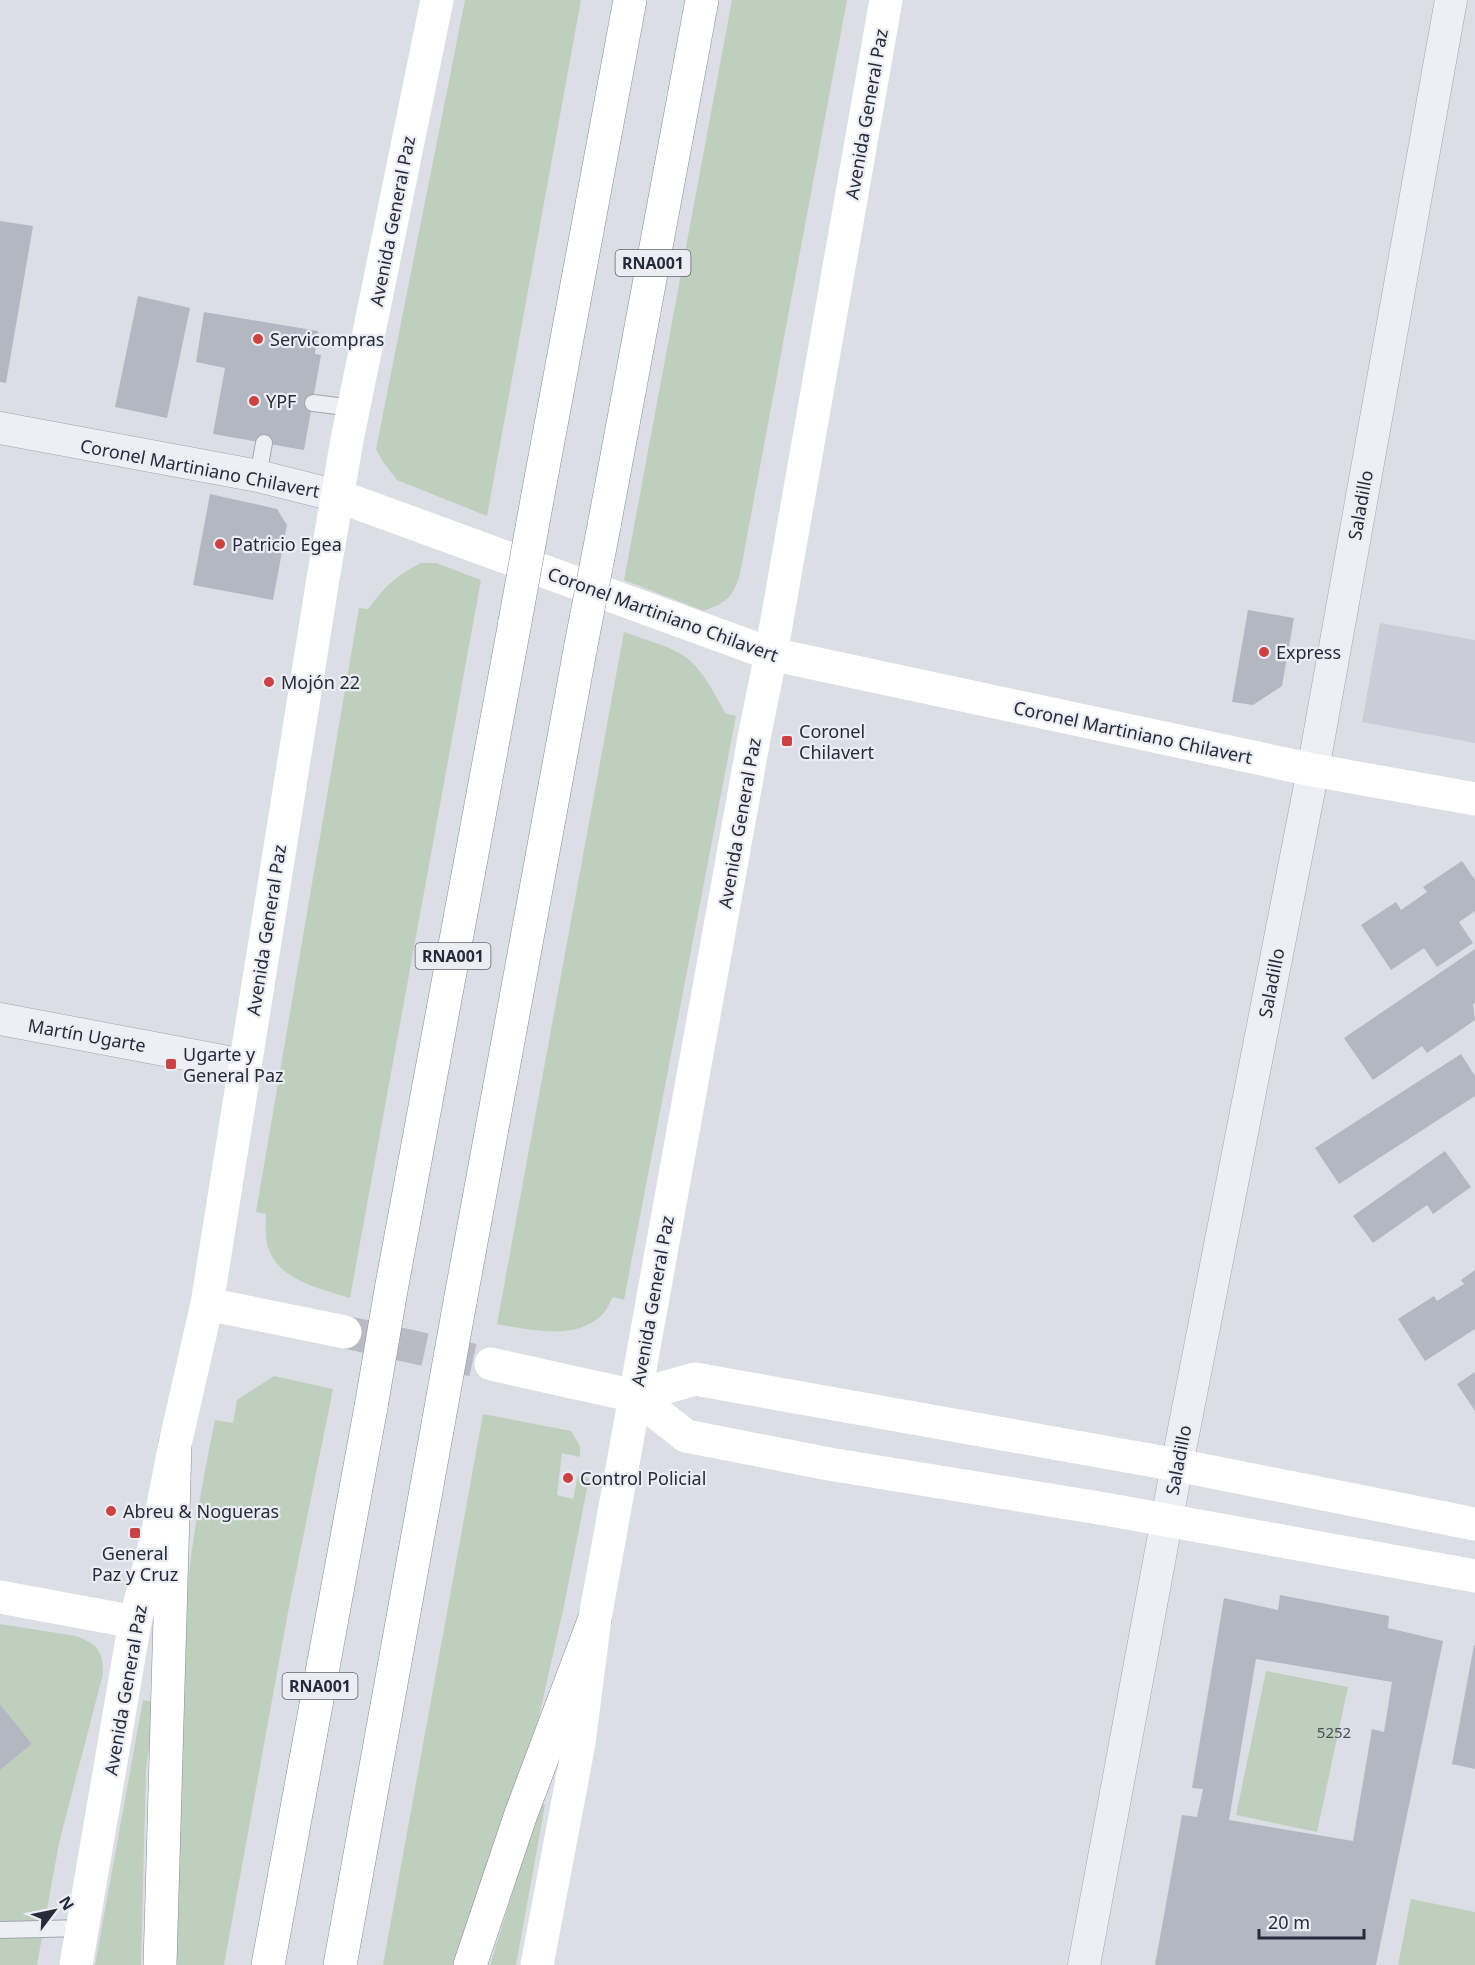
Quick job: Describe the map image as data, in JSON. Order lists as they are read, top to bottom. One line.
{"streets":{"main road":["Avenida General Paz","RNA001","Coronel Martiniano Chilavert"],"street":["Saladillo","Martín Ugarte"]},"crossings":[["Avenida General Paz","Coronel Martiniano Chilavert"],["Avenida General Paz","Martín Ugarte"],["Coronel Martiniano Chilavert","Saladillo"]],"places":{"other":["Servicompras","YPF","Patricio Egea","Express","Mojón 22","Control Policial","Abreu & Nogueras"],"transit":["Coronel Chilavert","Ugarte y General Paz","General Paz y Cruz"]},"house_numbers":["5252"],"scale_bar":"20 m","north":"top right"}
